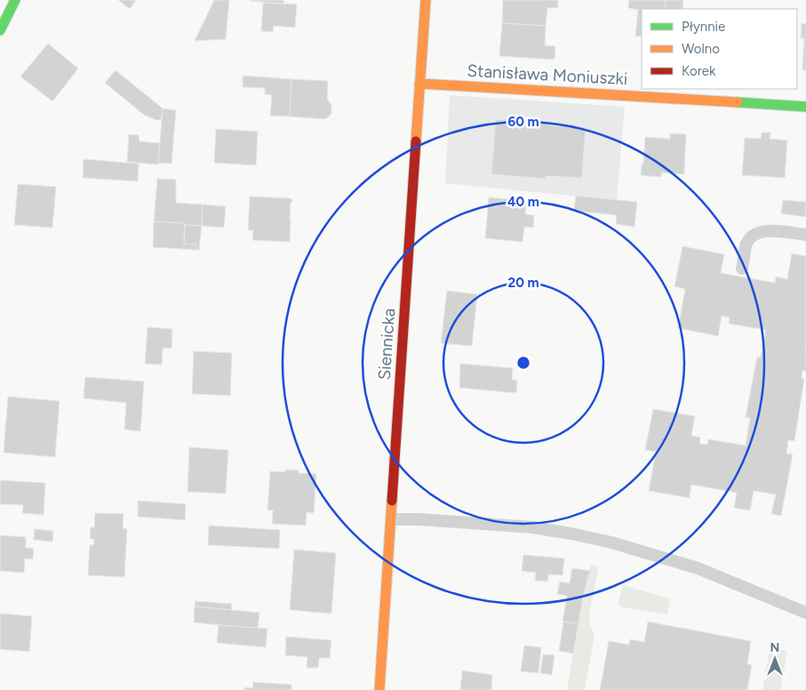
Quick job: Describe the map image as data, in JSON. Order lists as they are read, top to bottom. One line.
{"streets":{"main road":["Stanisława Moniuszki","Siennicka"]},"crossings":[["Stanisława Moniuszki","Siennicka"]],"legend":["Płynnie","Wolno","Korek"],"north":"top","rings":["60 m","40 m","20 m"]}
